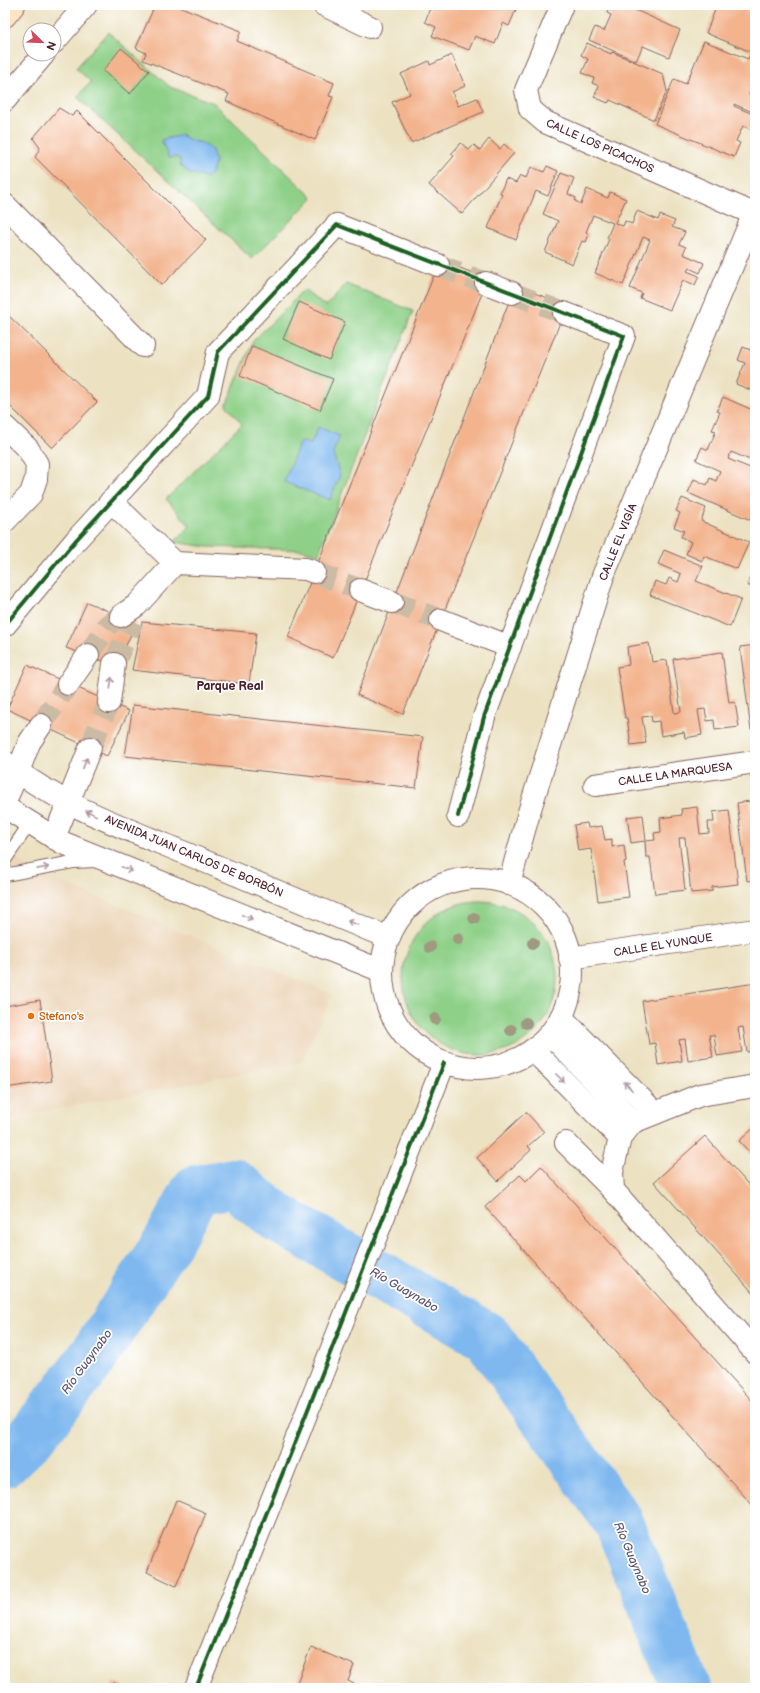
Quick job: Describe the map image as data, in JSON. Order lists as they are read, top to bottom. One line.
{"streets":{"street":["CALLE LOS PICACHOS","CALLE EL VIGÍA","CALLE LA MARQUESA","AVENIDA JUAN CARLOS DE BORBÓN","CALLE EL YUNQUE"]},"crossings":[["CALLE LOS PICACHOS","CALLE EL VIGÍA"]],"districts":["Parque Real"],"water":["Río Guaynabo"],"places":["Stefano's"],"north":"bottom right"}
